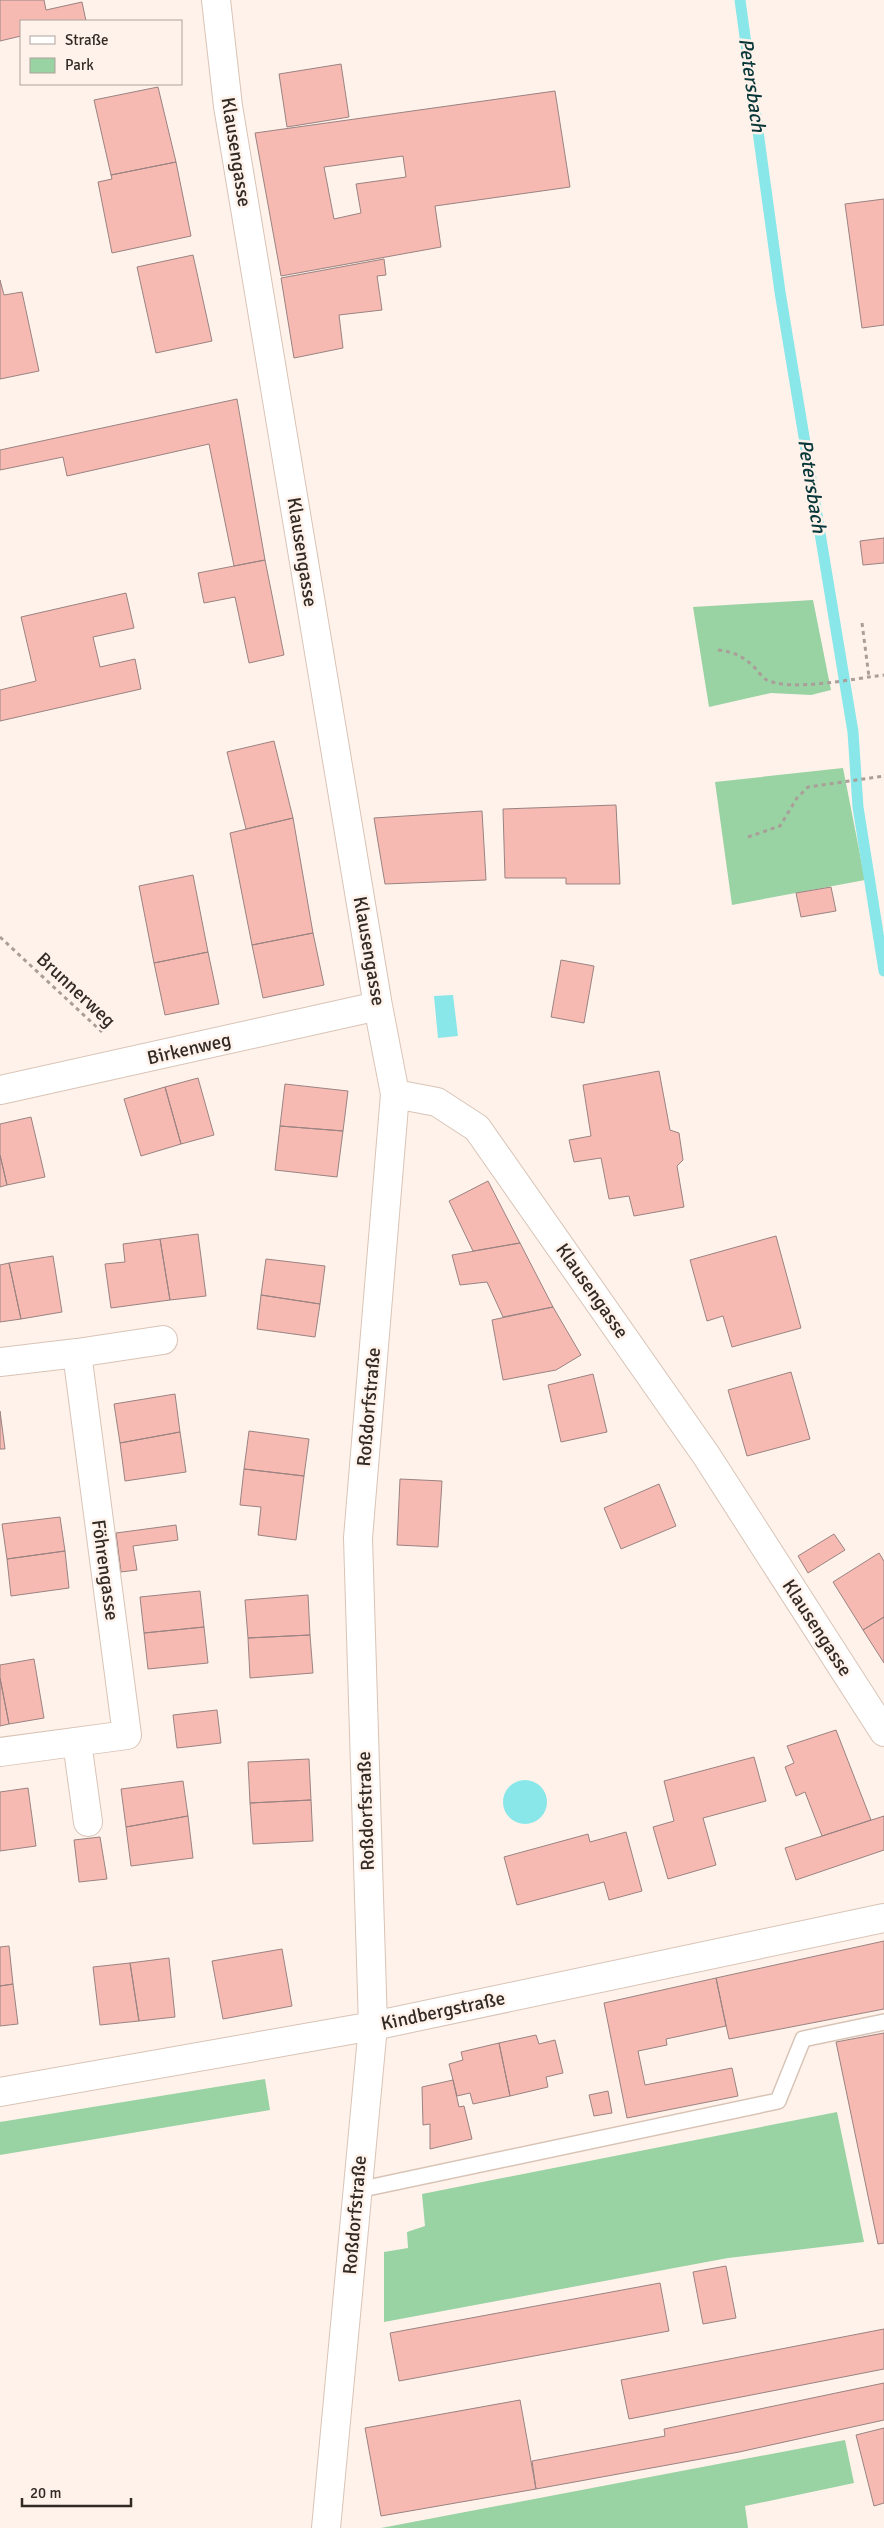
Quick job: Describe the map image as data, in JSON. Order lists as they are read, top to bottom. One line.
{"streets":{"street":["Klausengasse","Birkenweg","Roßdorfstraße","Föhrengasse","Kindbergstraße"],"path":["Brunnerweg"]},"crossings":[["Klausengasse","Birkenweg"],["Klausengasse","Roßdorfstraße"],["Brunnerweg","Birkenweg"],["Roßdorfstraße","Kindbergstraße"]],"water":["Petersbach"],"legend":["Straße","Park"],"scale_bar":"20 m"}
